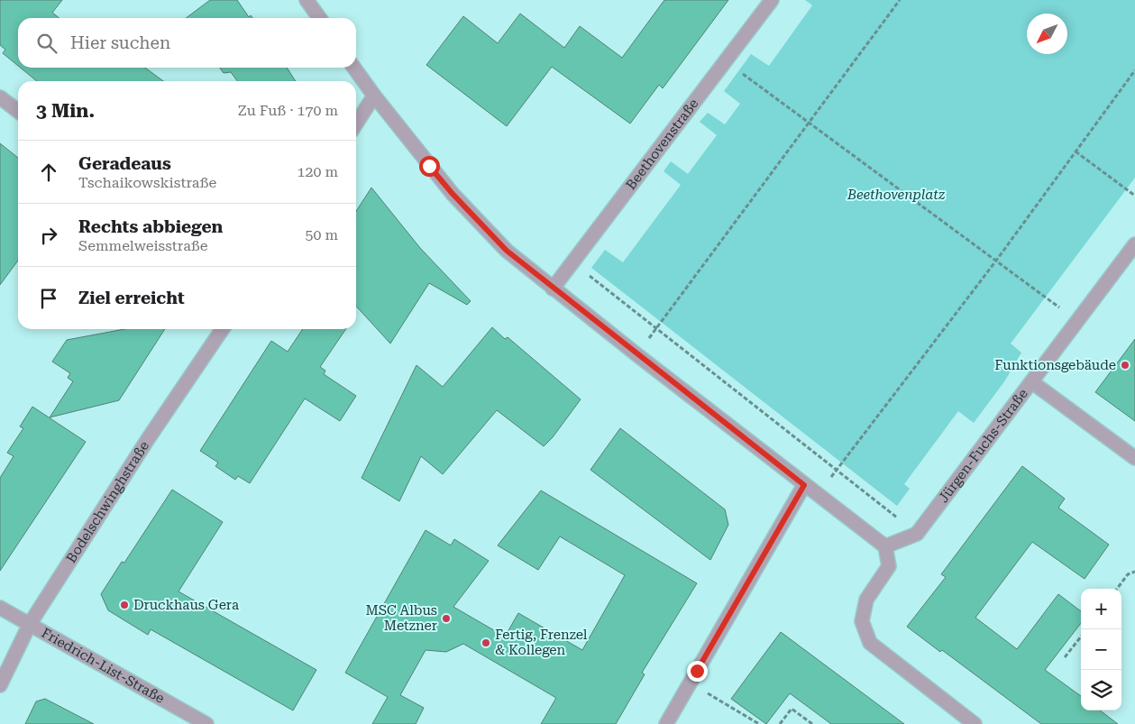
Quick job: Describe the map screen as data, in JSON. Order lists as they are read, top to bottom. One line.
{"streets":{"street":["Beethovenstraße","Jürgen-Fuchs-Straße","Bodelschwinghstraße","Friedrich-List-Straße"]},"crossings":[["Bodelschwinghstraße","Friedrich-List-Straße"]],"parks":["Beethovenplatz"],"places":["Funktionsgebäude","Druckhaus Gera","MSC Albus Metzner","Fertig, Frenzel & Kollegen"],"north":"bottom left","page":{"search":"Hier suchen","heading":["3 Min.","Zu Fuß · 170 m"],"list":[["Geradeaus","Tschaikowskistraße","120 m"],["Rechts abbiegen","Semmelweisstraße","50 m"],"Ziel erreicht"],"map_buttons":["+","−"]}}
